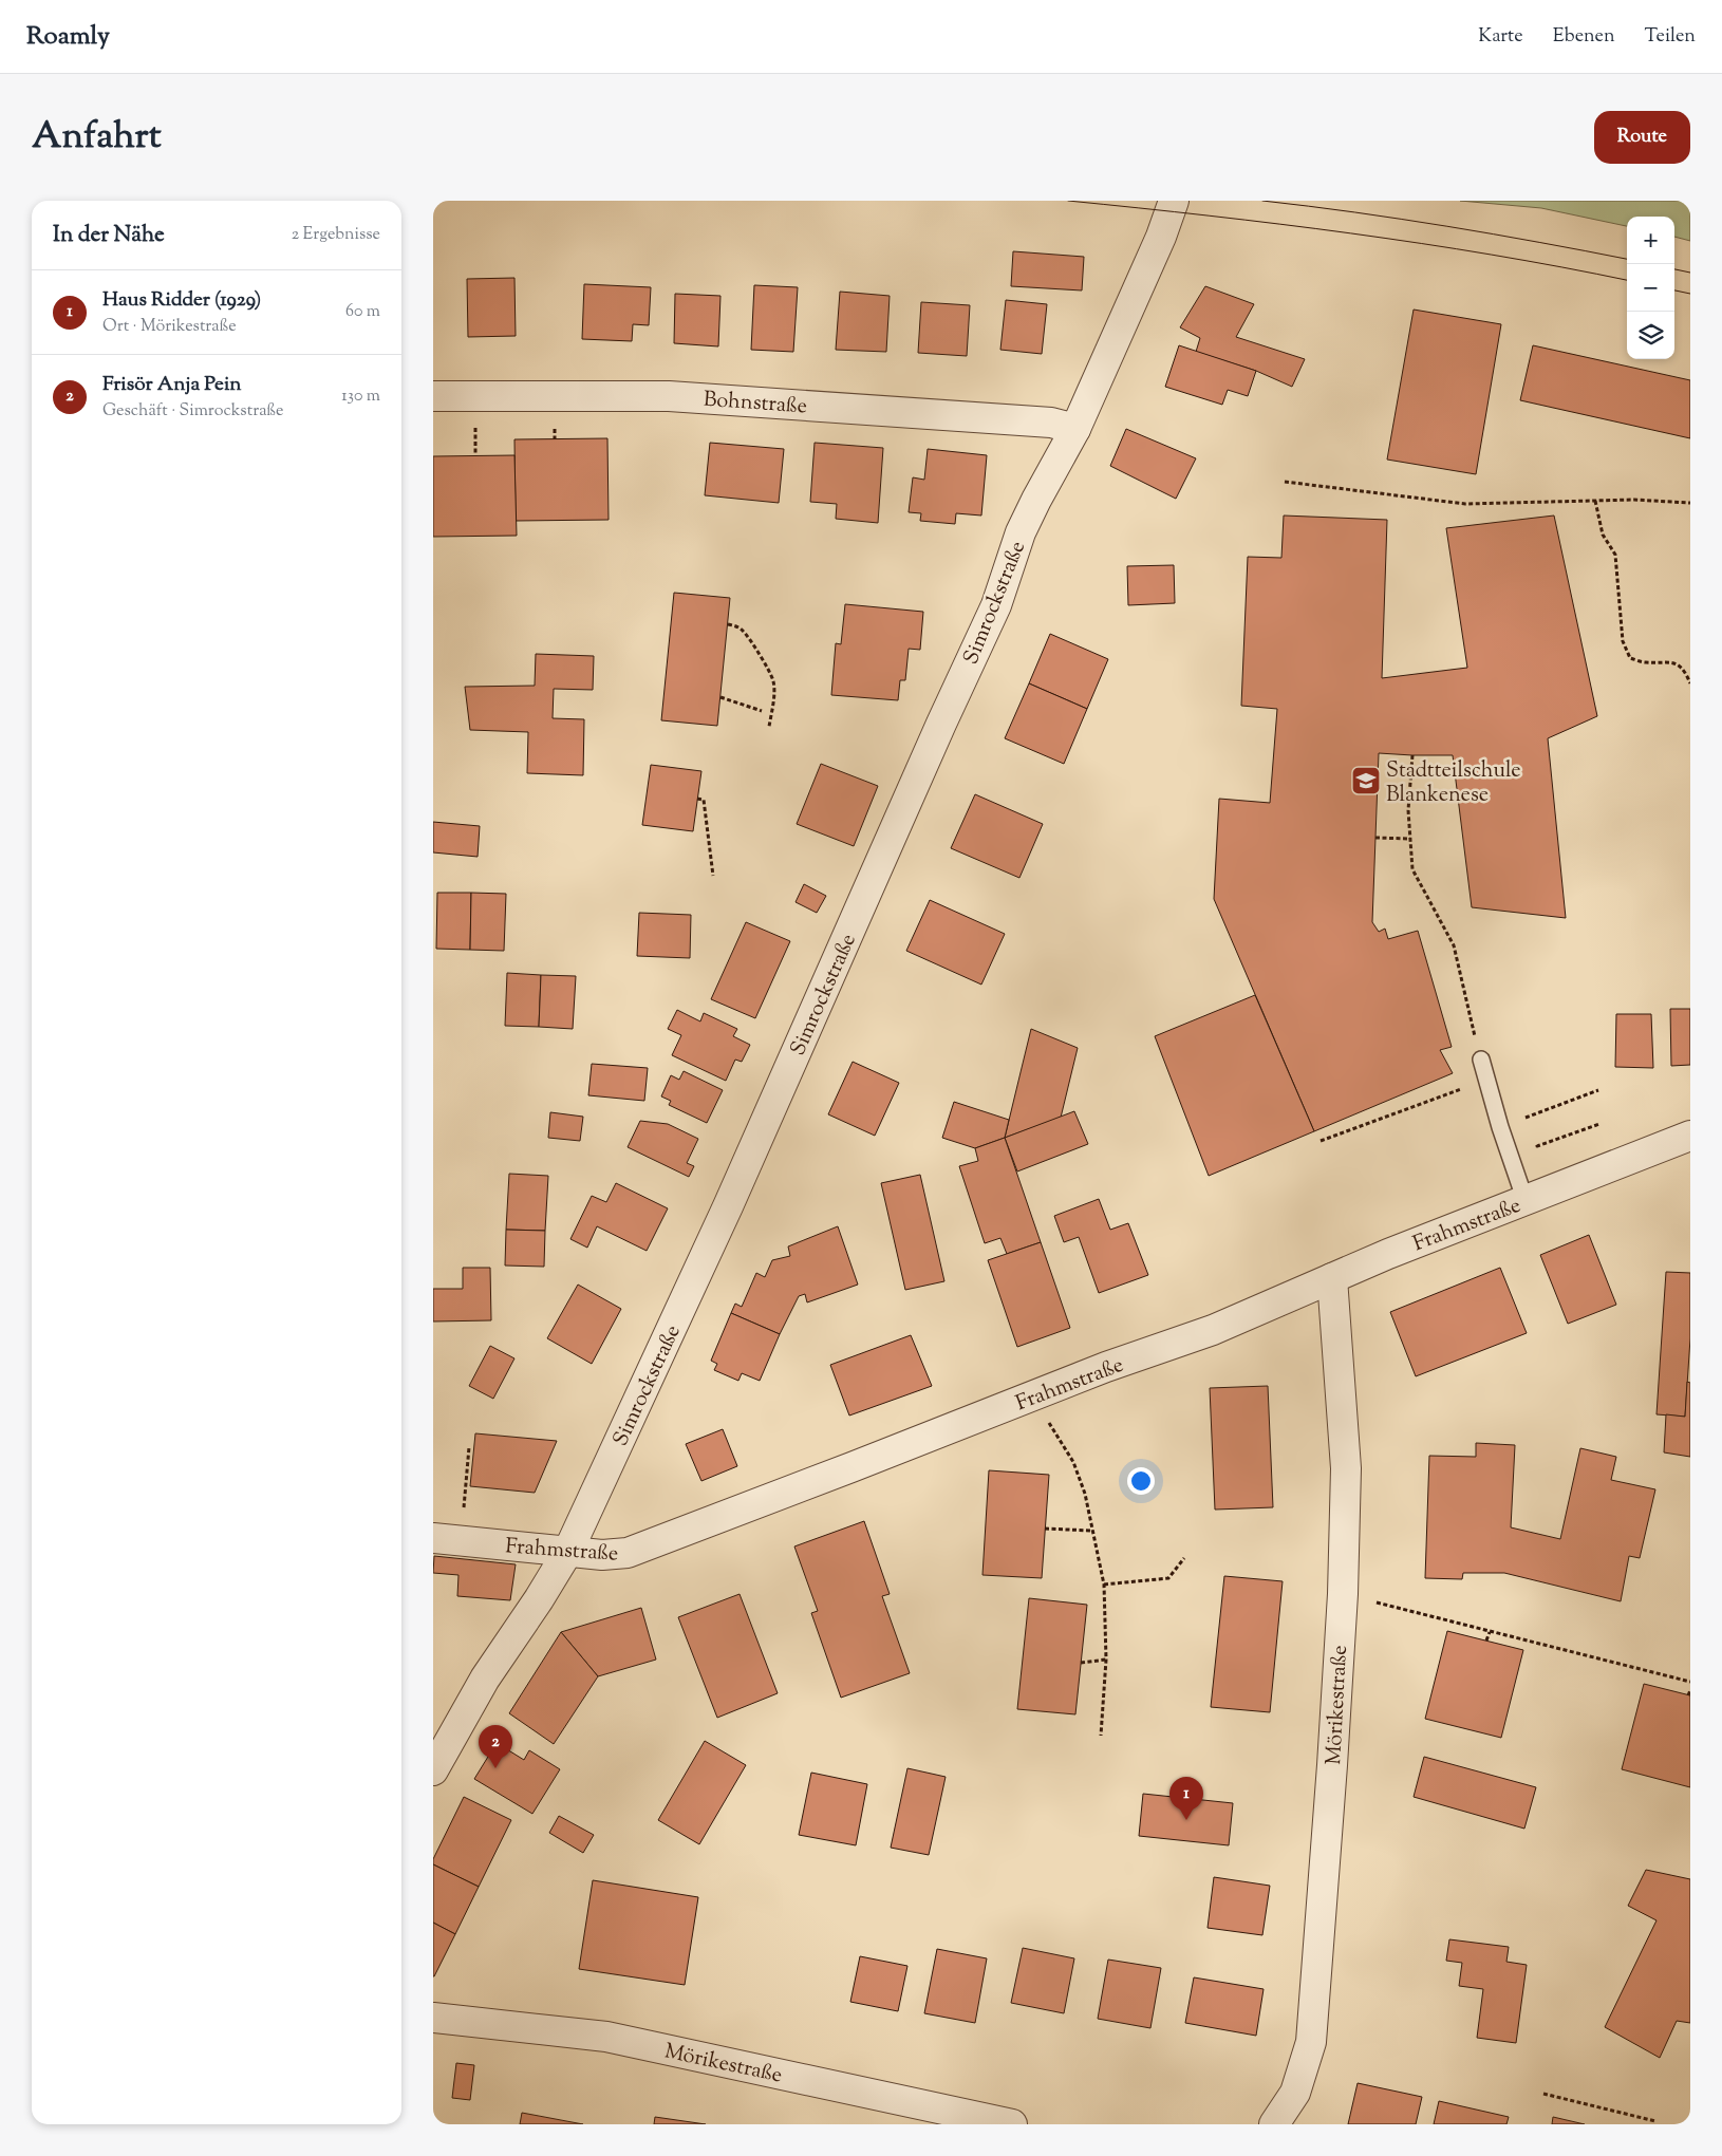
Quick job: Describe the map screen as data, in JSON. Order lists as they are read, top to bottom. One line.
{"streets":{"street":["Bohnstraße","Simrockstraße","Frahmstraße","Mörikestraße"]},"crossings":[["Bohnstraße","Simrockstraße"],["Simrockstraße","Frahmstraße"],["Frahmstraße","Mörikestraße"]],"places":{"school or university":["Stadtteilschule Blankenese"]},"page":{"header":"Roamly","nav":["Karte","Ebenen","Teilen"],"title":"Anfahrt","buttons":"Route","heading":["In der Nähe","2 Ergebnisse"],"map_buttons":["+","−"],"list":[{"mark":"1","name":"Haus Ridder (1929)","note":"Ort · Mörikestraße","value":"60 m"},{"mark":"2","name":"Frisör Anja Pein","note":"Geschäft · Simrockstraße","value":"130 m"}],"pins":["2","1"]}}
